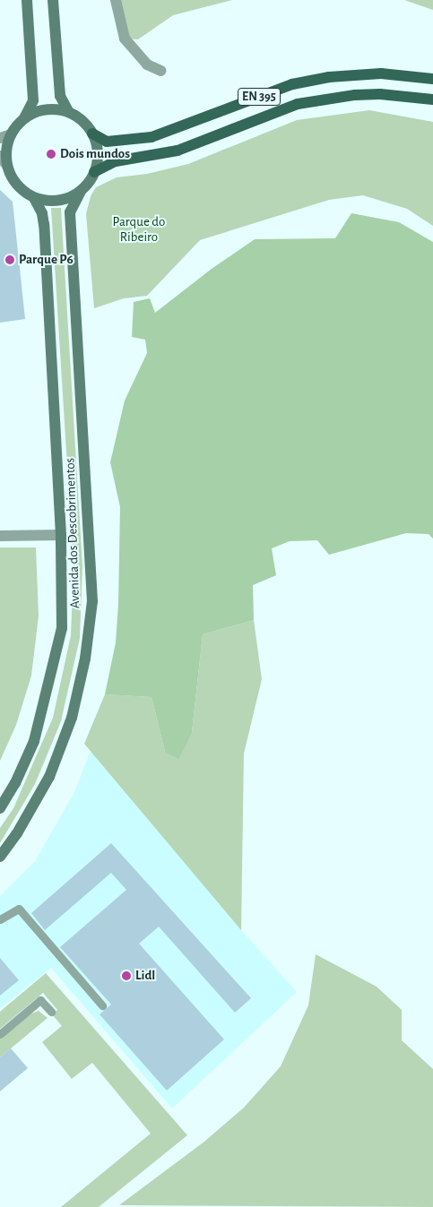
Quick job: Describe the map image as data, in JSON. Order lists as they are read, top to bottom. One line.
{"streets":{"main road":["EN 395","Avenida dos Descobrimentos"]},"crossings":[["EN 395","Avenida dos Descobrimentos"]],"parks":["Parque do Ribeiro"],"places":["Dois mundos","Parque P6","Lidl"]}
